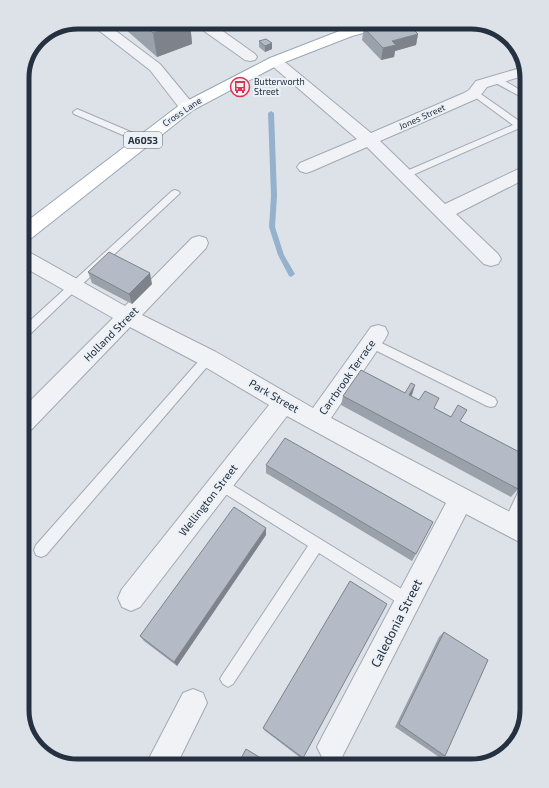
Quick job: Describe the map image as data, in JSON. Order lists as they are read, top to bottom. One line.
{"streets":{"main road":["Cross Lane","A6053"],"street":["Jones Street","Holland Street","Carrbrook Terrace","Park Street","Wellington Street","Caledonia Street"]},"crossings":[["Cross Lane","A6053"],["Holland Street","Park Street"],["Carrbrook Terrace","Park Street"],["Park Street","Wellington Street"],["Park Street","Caledonia Street"]],"places":{"bus stop":["Butterworth Street"]}}
